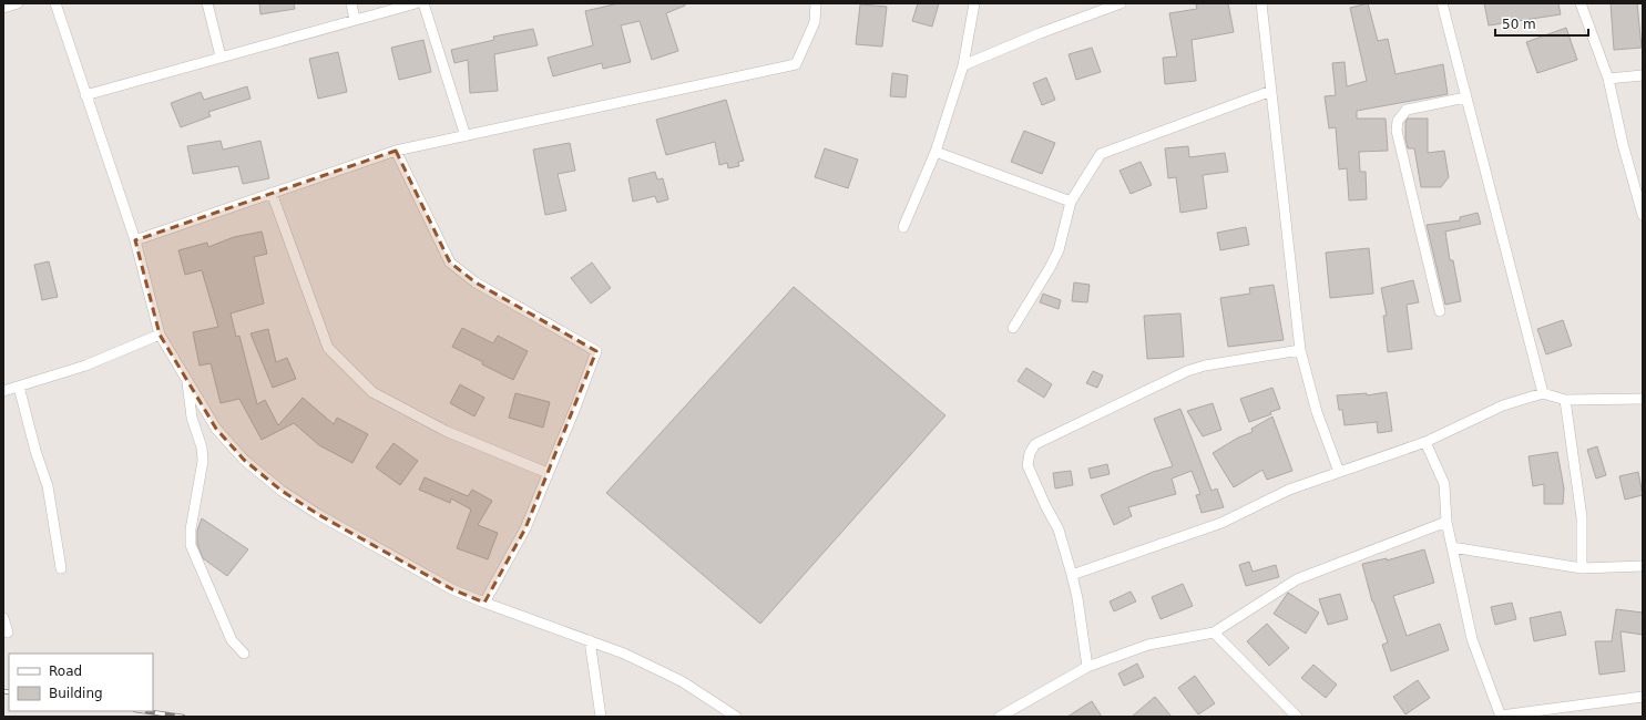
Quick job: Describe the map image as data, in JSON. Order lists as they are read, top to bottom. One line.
{"legend":["Road","Building"],"scale_bar":"50 m"}
